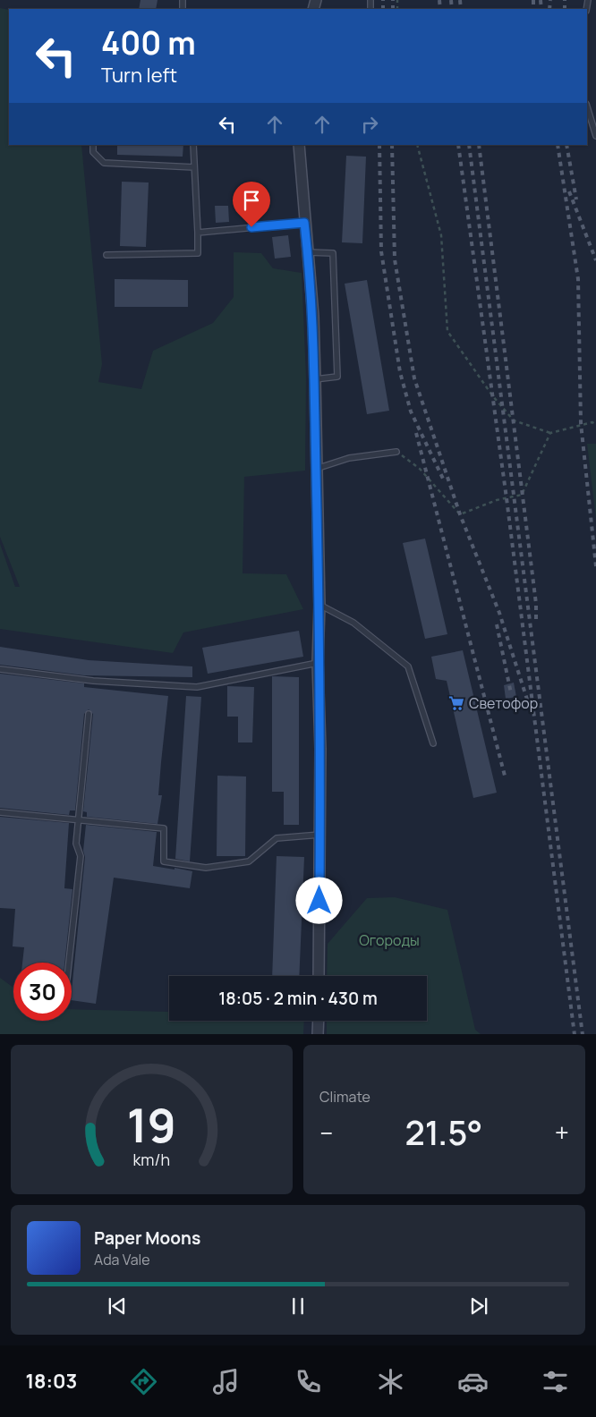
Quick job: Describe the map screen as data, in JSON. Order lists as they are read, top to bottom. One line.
{"parks":["Огороды"],"places":{"supermarket":["Светофор"]},"page":{"turn":["400 m","Turn left"],"limit":"30","trip":"18:05 · 2 min · 430 m","tile":"Climate","heat":["−","21.5°","+"],"song":["Paper Moons","Ada Vale"],"tabs":"18:03","gauge":["19","km/h"]}}
